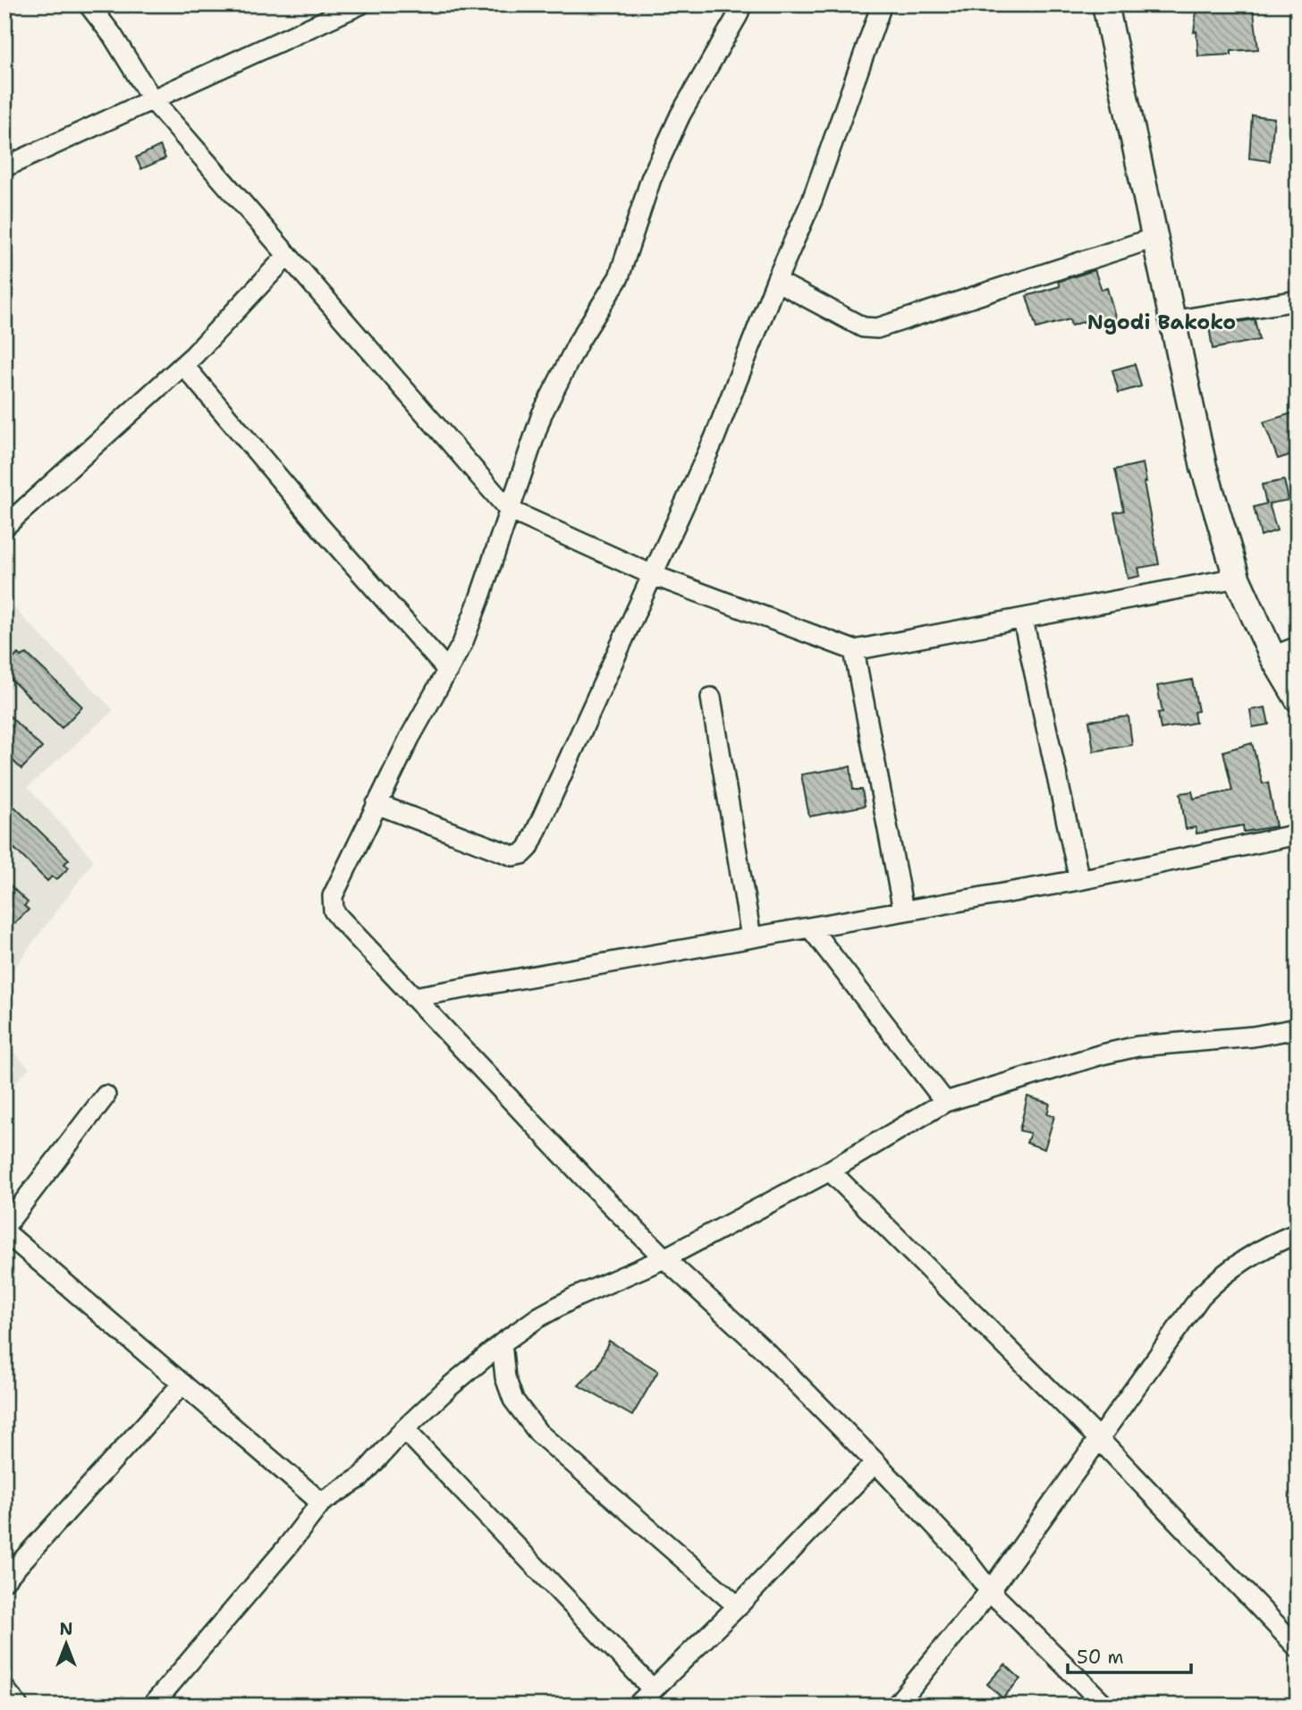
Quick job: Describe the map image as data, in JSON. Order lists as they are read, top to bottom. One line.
{"districts":["Ngodi Bakoko"],"scale_bar":"50 m","north":"top"}
